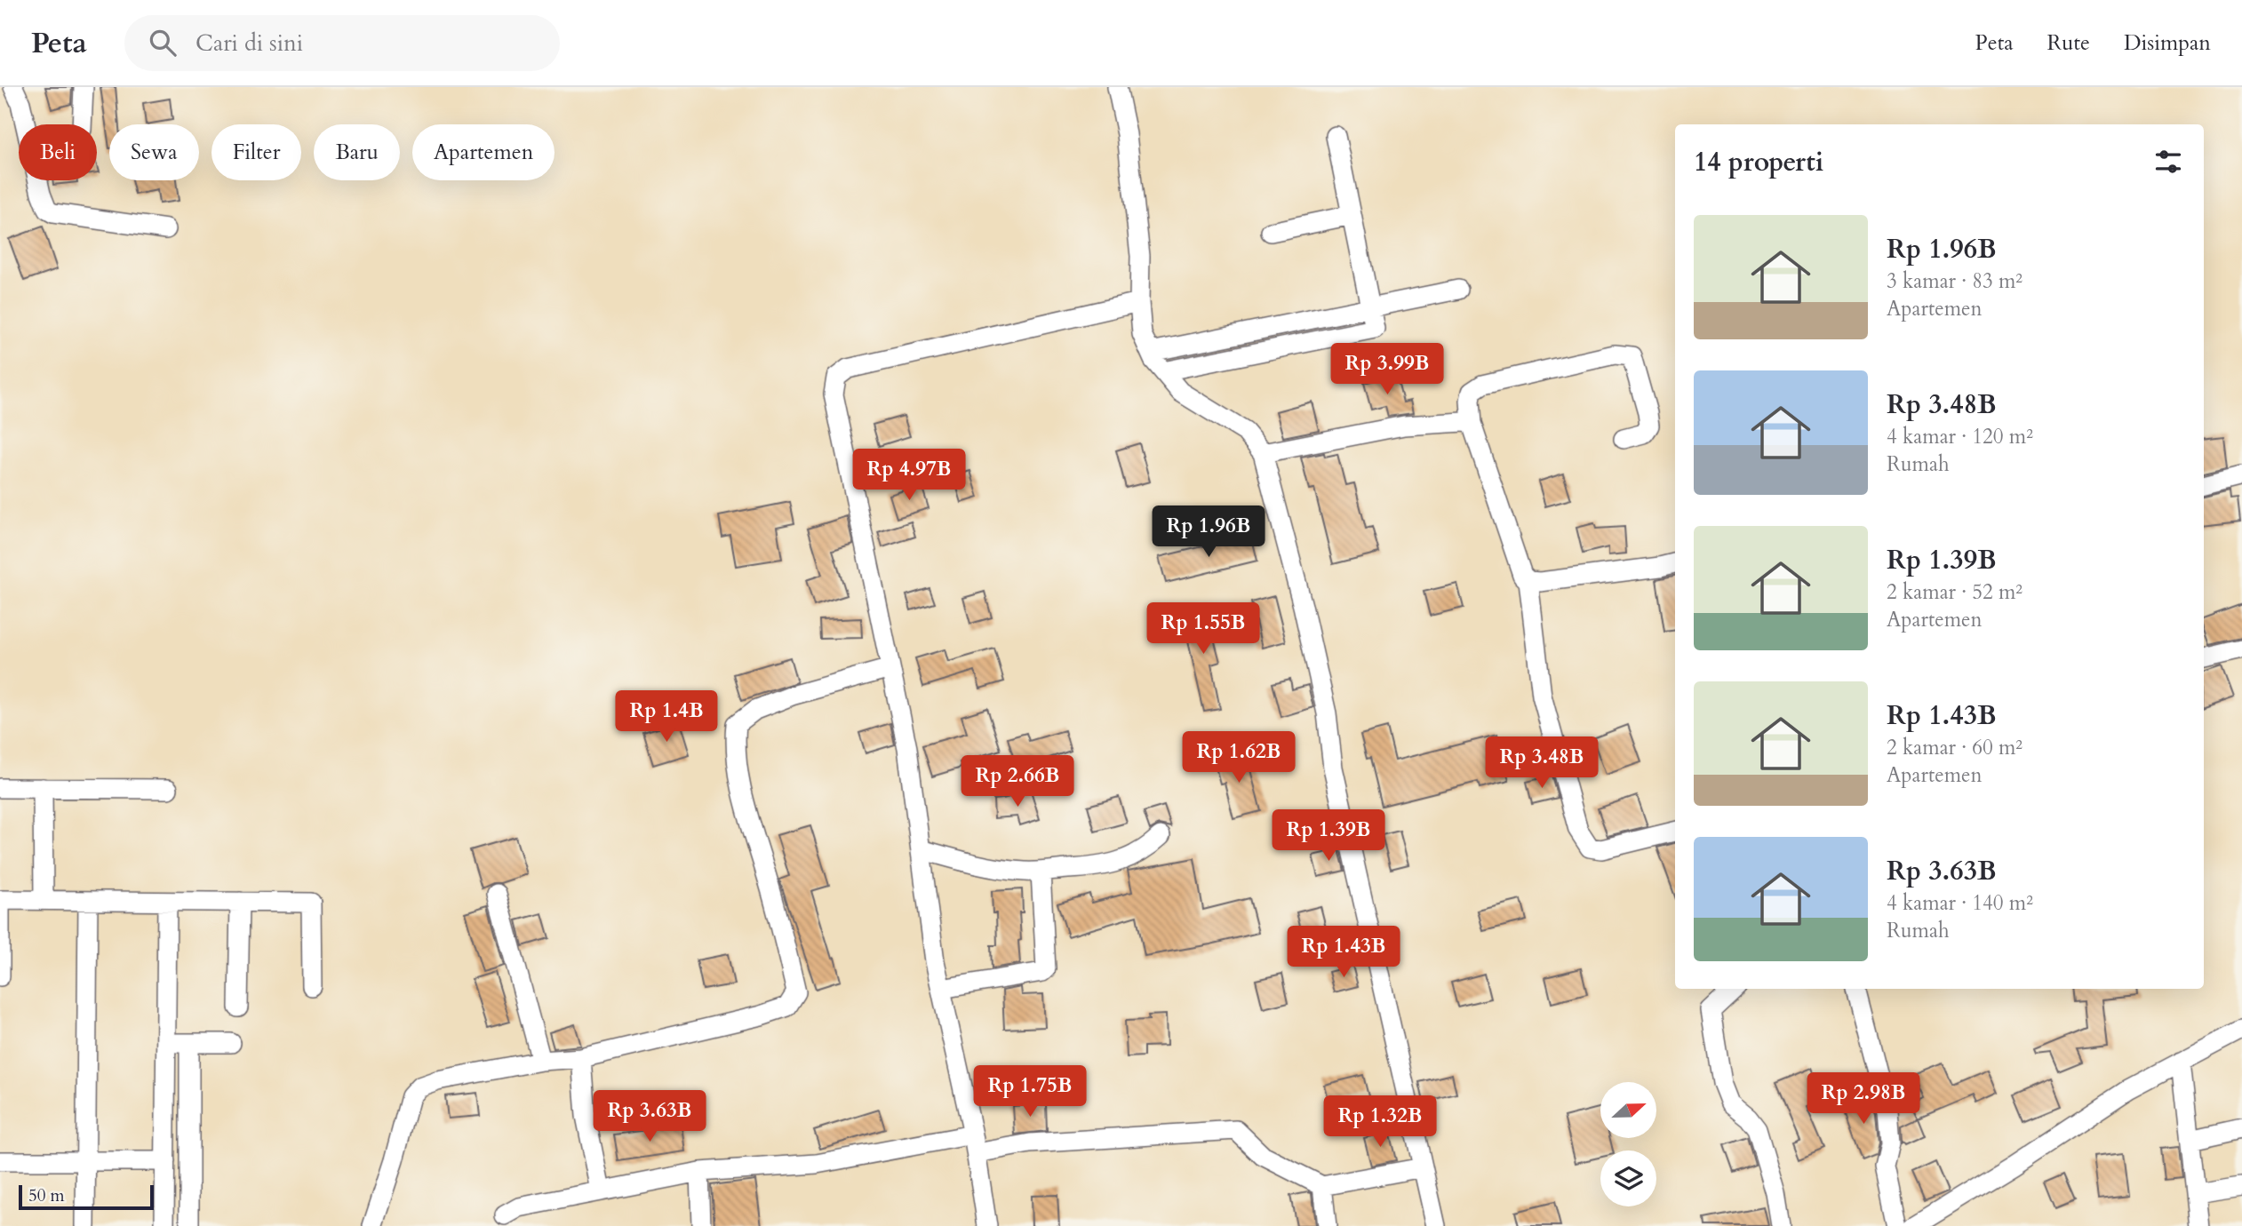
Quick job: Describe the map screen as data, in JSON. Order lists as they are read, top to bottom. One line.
{"scale_bar":"50 m","north":"right","page":{"header":"Peta","search":"Cari di sini","nav":["Peta","Rute","Disimpan"],"chip":["Beli","Sewa","Filter","Baru","Apartemen"],"heading":"14 properti","list":[{"name":"Rp 1.96B","note":"3 kamar · 83 m² · Apartemen"},{"name":"Rp 3.48B","note":"4 kamar · 120 m² · Rumah"},{"name":"Rp 1.39B","note":"2 kamar · 52 m² · Apartemen"},{"name":"Rp 1.43B","note":"2 kamar · 60 m² · Apartemen"},{"name":"Rp 3.63B","note":"4 kamar · 140 m² · Rumah"}],"price":["Rp 3.99B","Rp 4.97B","Rp 1.96B","Rp 1.55B","Rp 1.4B","Rp 1.62B","Rp 3.48B","Rp 2.66B","Rp 1.39B","Rp 1.43B","Rp 1.75B","Rp 2.98B","Rp 3.63B","Rp 1.32B"],"scale":"50 m"}}
